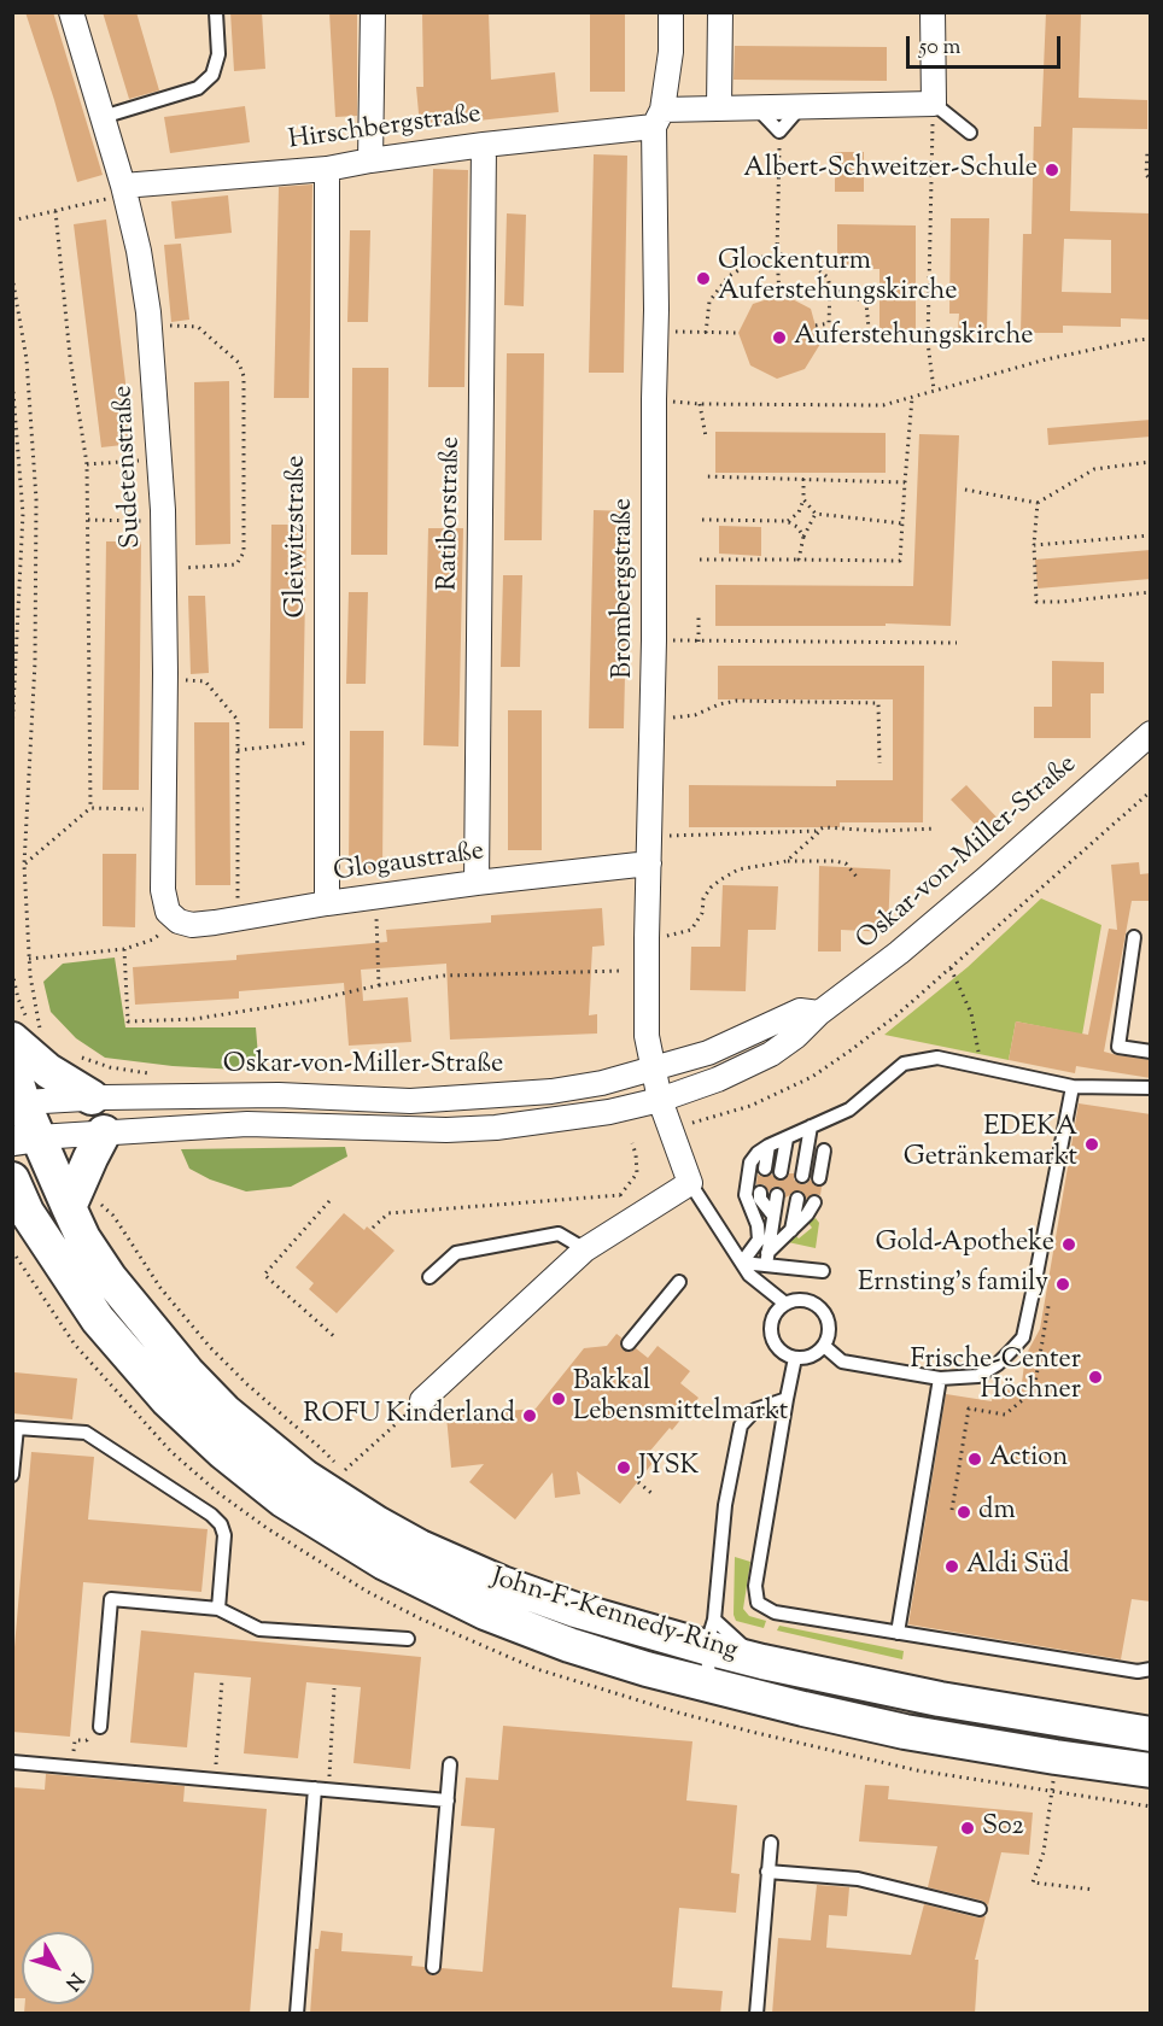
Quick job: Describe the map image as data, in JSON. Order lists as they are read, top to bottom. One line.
{"streets":{"main road":["John-F.-Kennedy-Ring"],"street":["Hirschbergstraße","Sudetenstraße","Ratiborstraße","Gleiwitzstraße","Brombergstraße","Oskar-von-Miller-Straße","Glogaustraße"]},"crossings":[["Hirschbergstraße","Sudetenstraße"],["Hirschbergstraße","Ratiborstraße"],["Hirschbergstraße","Gleiwitzstraße"],["Hirschbergstraße","Brombergstraße"],["Sudetenstraße","Glogaustraße"],["Ratiborstraße","Glogaustraße"],["Gleiwitzstraße","Glogaustraße"],["Brombergstraße","Oskar-von-Miller-Straße"],["Brombergstraße","Glogaustraße"],["Oskar-von-Miller-Straße","John-F.-Kennedy-Ring"]],"places":["Albert-Schweitzer-Schule","Glockenturm Auferstehungskirche","Auferstehungskirche","EDEKA Getränkemarkt","Gold-Apotheke","Ernsting's family","Frische-Center Höchner","Bakkal Lebensmittelmarkt","ROFU Kinderland","Action","JYSK","dm","Aldi Süd","S02"],"scale_bar":"50 m","north":"bottom right"}
